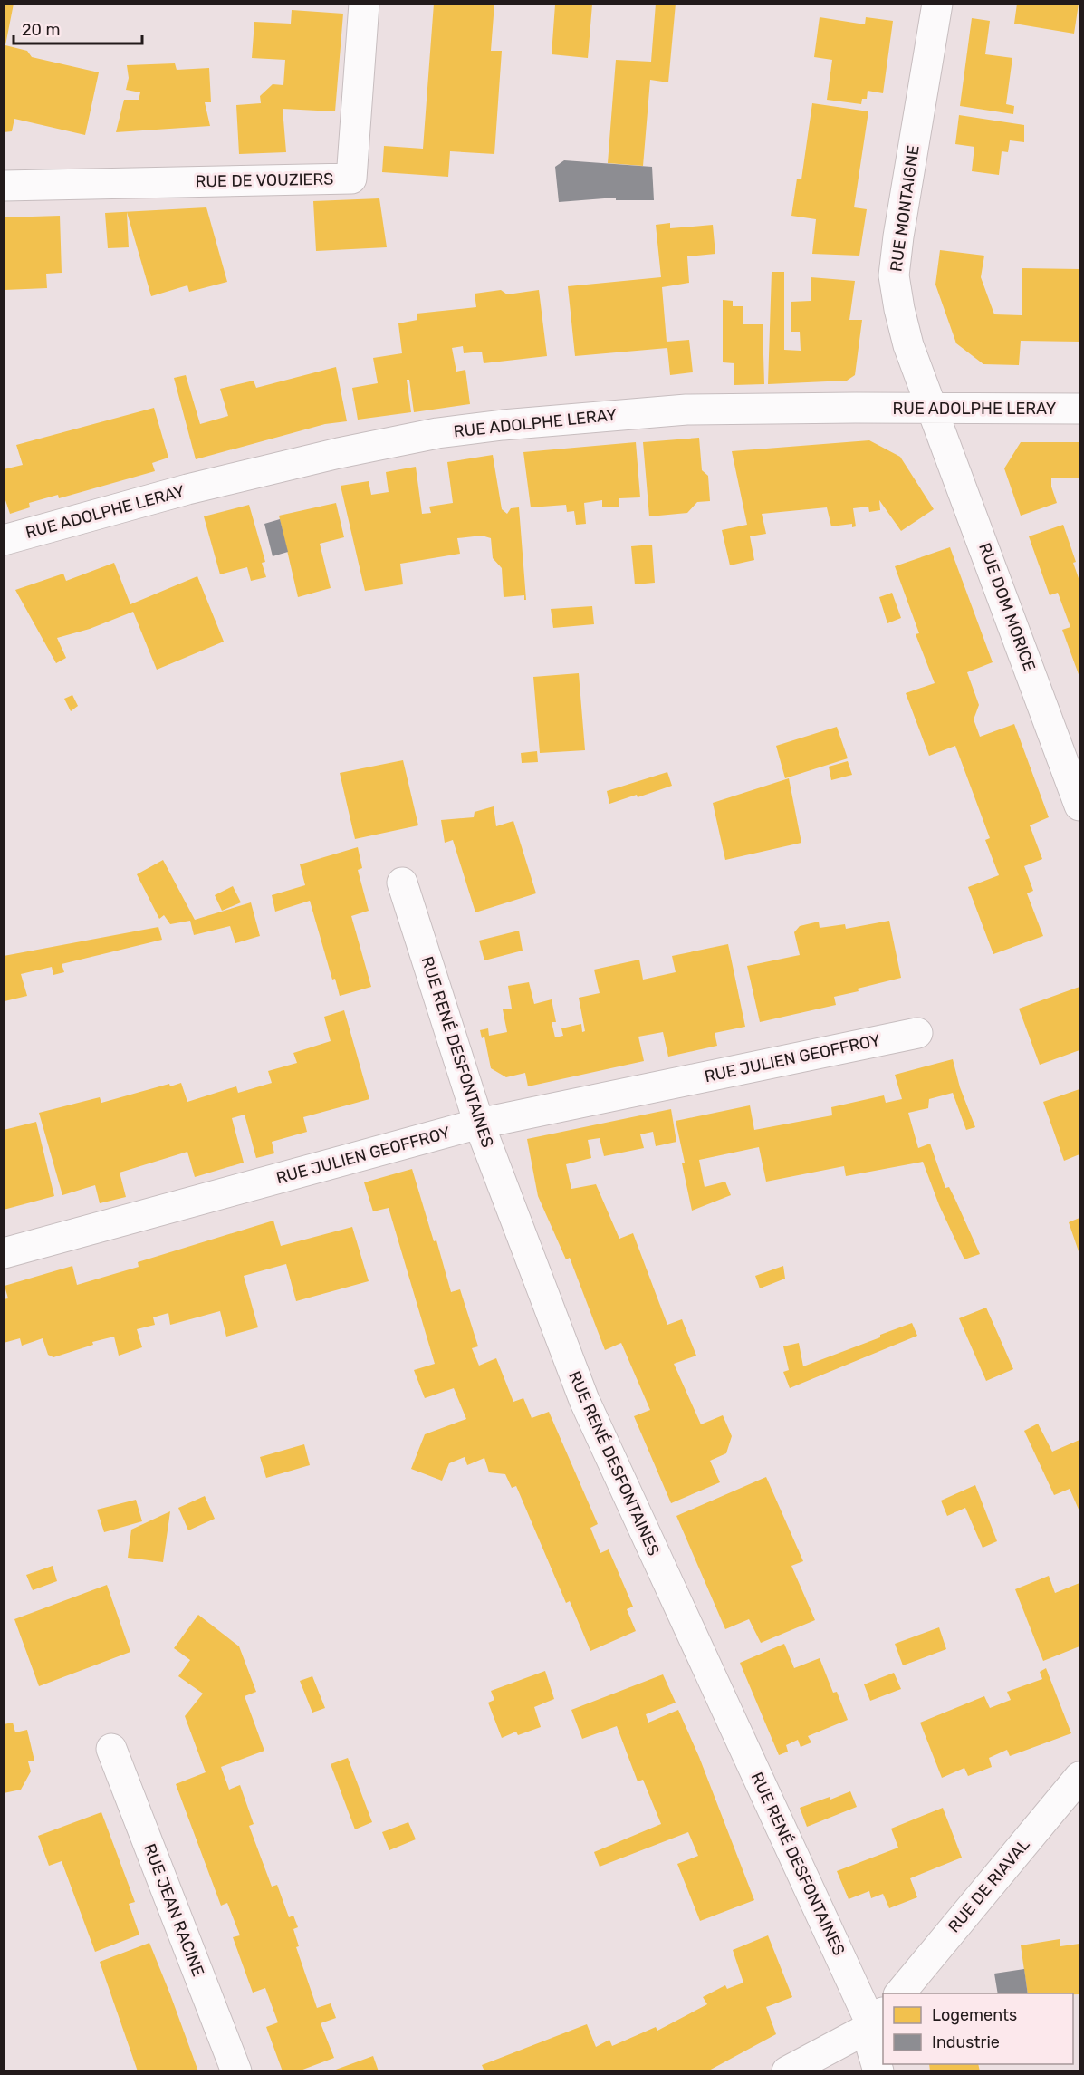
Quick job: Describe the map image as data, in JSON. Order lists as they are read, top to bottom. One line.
{"streets":{"street":["RUE DE VOUZIERS","RUE MONTAIGNE","RUE ADOLPHE LERAY","RUE DOM MORICE","RUE RENÉ DESFONTAINES","RUE JULIEN GEOFFROY","RUE DE RIAVAL","RUE JEAN RACINE"]},"crossings":[["RUE MONTAIGNE","RUE ADOLPHE LERAY"],["RUE MONTAIGNE","RUE DOM MORICE"],["RUE ADOLPHE LERAY","RUE DOM MORICE"],["RUE RENÉ DESFONTAINES","RUE JULIEN GEOFFROY"]],"legend":["Logements","Industrie"],"scale_bar":"20 m"}
